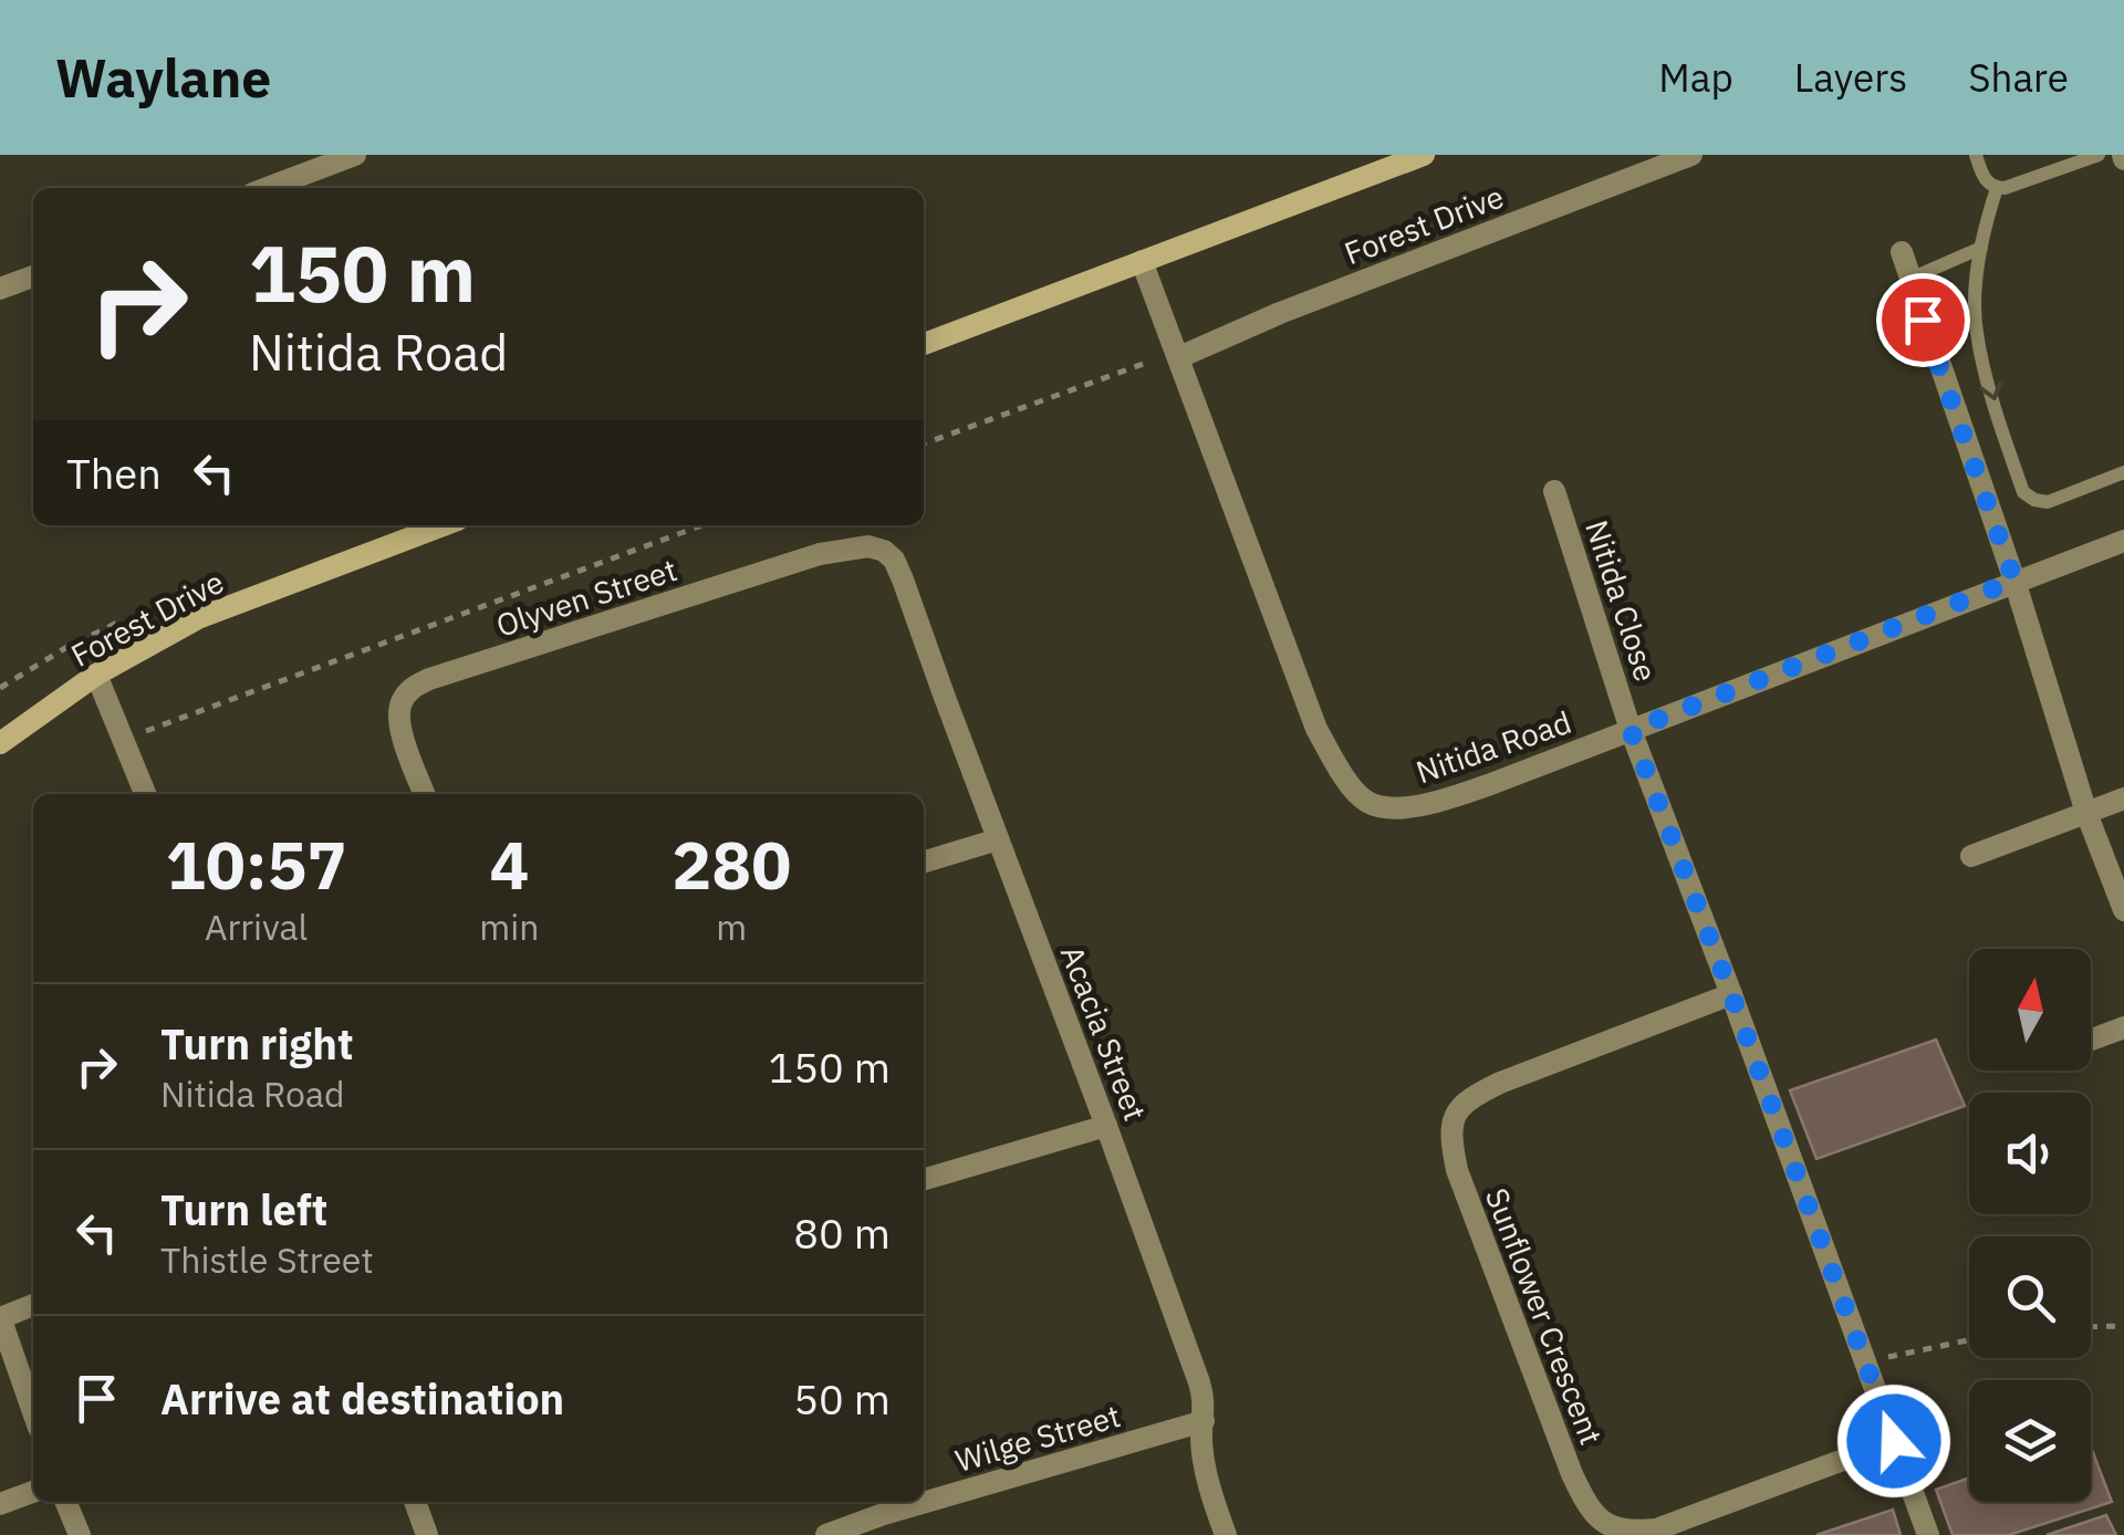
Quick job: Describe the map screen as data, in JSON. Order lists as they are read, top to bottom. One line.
{"streets":{"street":["Forest Drive","Olyven Street","Nitida Close","Nitida Road","Acacia Street","Sunflower Crescent","Wilge Street"]},"crossings":[["Forest Drive","Nitida Road"],["Olyven Street","Acacia Street"],["Nitida Close","Nitida Road"],["Nitida Close","Sunflower Crescent"],["Acacia Street","Wilge Street"]],"north":"top","page":{"header":"Waylane","nav":["Map","Layers","Share"],"turn":["150 m","Nitida Road"],"then":"Then","eta":["10:57","Arrival","4","min","280","m"],"list":[{"name":"Turn right","note":"Nitida Road","value":"150 m"},{"name":"Turn left","note":"Thistle Street","value":"80 m"},{"name":"Arrive at destination","value":"50 m"}]}}
